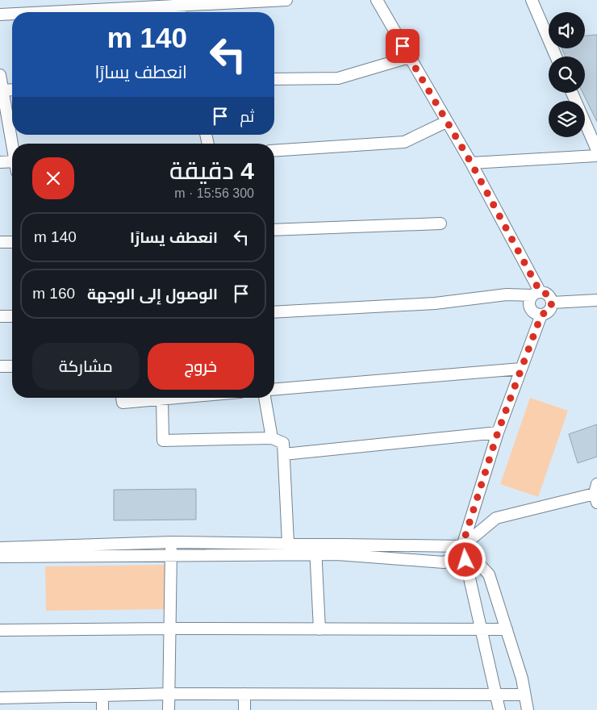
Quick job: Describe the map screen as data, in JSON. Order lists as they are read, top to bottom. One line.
{"page":{"turn":["140 m","انعطف يسارًا"],"then":"ثم","heading":["4 دقيقة","300 m · 15:56"],"list":[{"name":"انعطف يسارًا","value":"140 m"},{"name":"الوصول إلى الوجهة","value":"160 m"}],"buttons":["خروج","مشاركة"]}}
